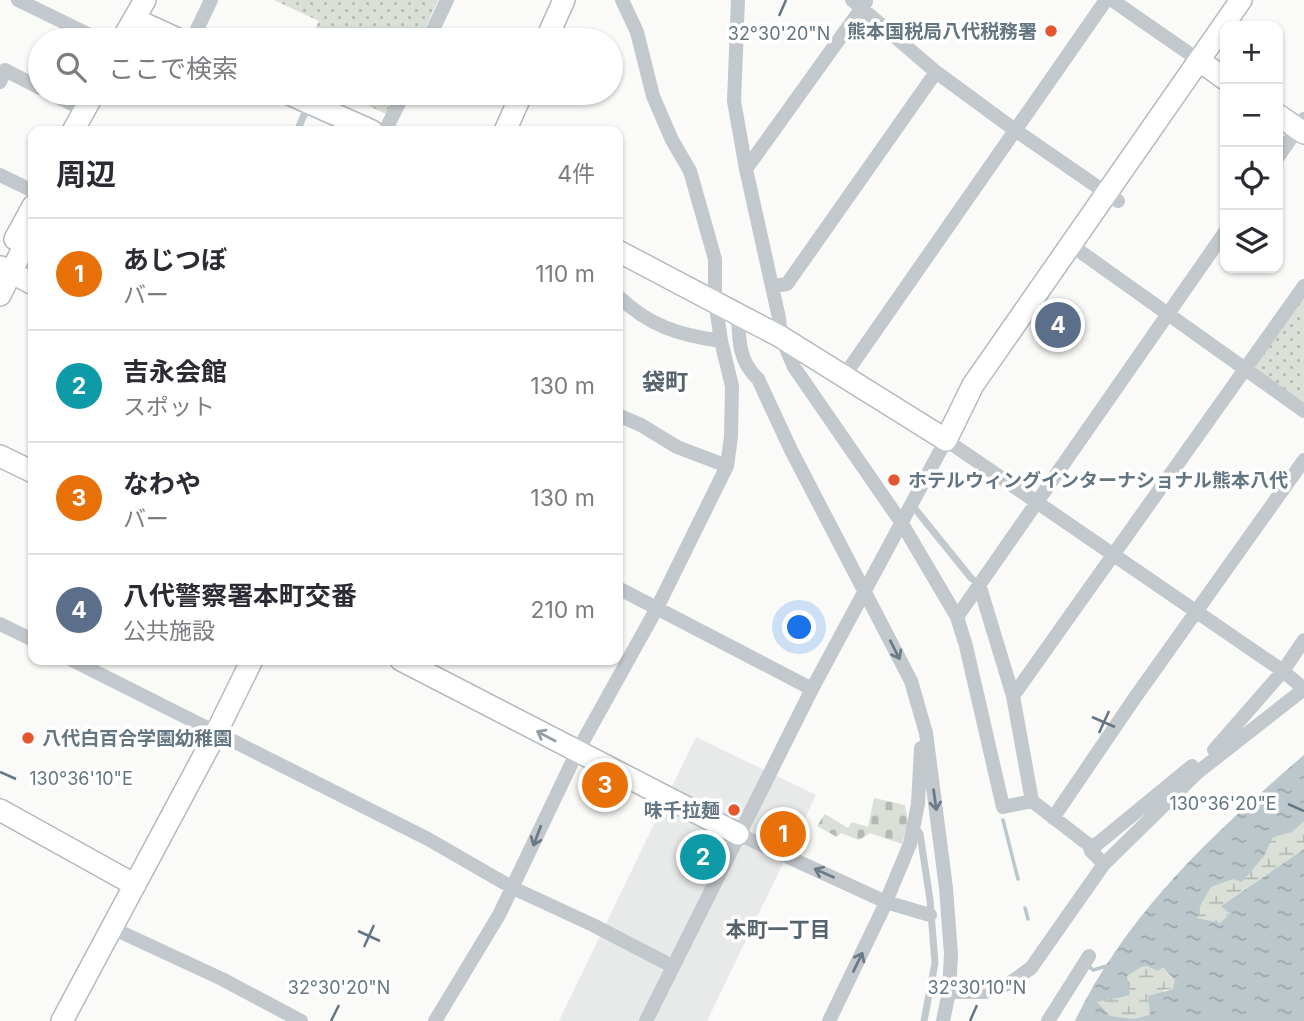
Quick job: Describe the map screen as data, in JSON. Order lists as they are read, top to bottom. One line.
{"districts":["袋町","本町一丁目"],"places":["熊本国税局八代税務署","ホテルウィングインターナショナル熊本八代","八代白百合学園幼稚園","味千拉麺"],"page":{"map_buttons":["+","−"],"search":"ここで検索","heading":["周辺","4件"],"list":[{"mark":"1","name":"あじつぼ","note":"バー","value":"110 m"},{"mark":"2","name":"吉永会館","note":"スポット","value":"130 m"},{"mark":"3","name":"なわや","note":"バー","value":"130 m"},{"mark":"4","name":"八代警察署本町交番","note":"公共施設","value":"210 m"}],"pins":["4","3","1","2"]},"coordinates":["32°30'20\"N","130°36'10\"E","130°36'20\"E","32°30'10\"N"]}
